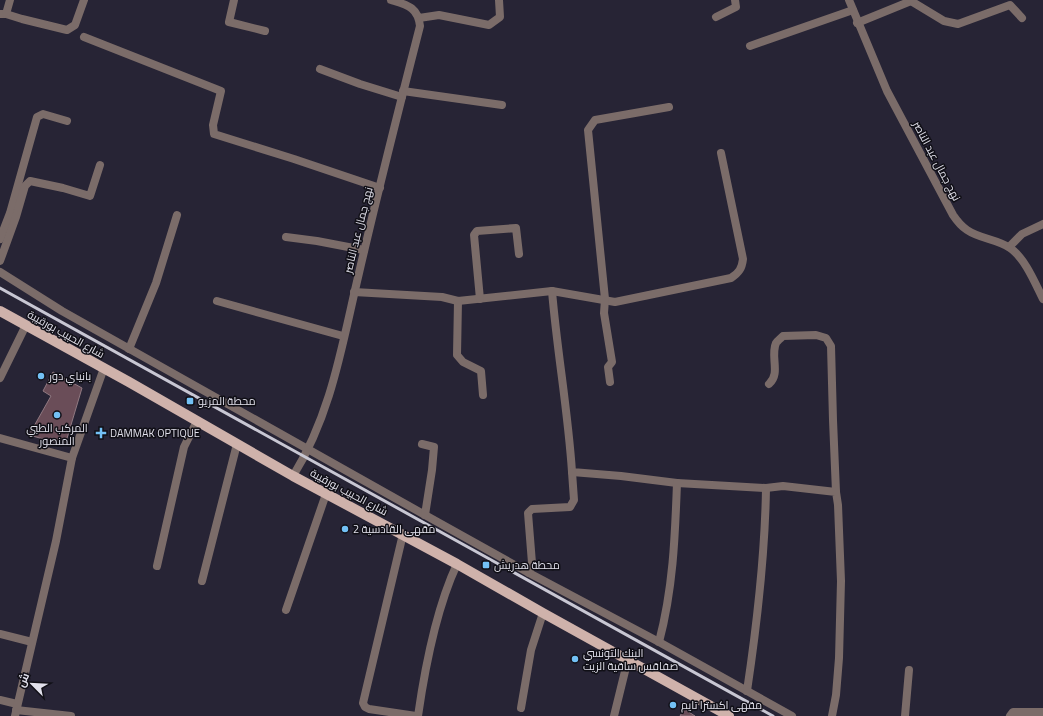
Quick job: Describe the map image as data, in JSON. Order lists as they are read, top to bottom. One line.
{"streets":{"main road":["شارع الحبيب بورقيبة"],"street":["نهج جمال عبد الناصر"]},"crossings":[["نهج جمال عبد الناصر","شارع الحبيب بورقيبة"]],"places":{"other":["بانياي دور","المركب الطبي المنصور","مقهى القادسية 2","البنك التونسي صفاقس ساقية الزيت","مقهى اكسترا تايم"],"transit":["محطة المزيو","محطة هدريش"],"health":["DAMMAK OPTIQUE"]},"north":"top left"}
